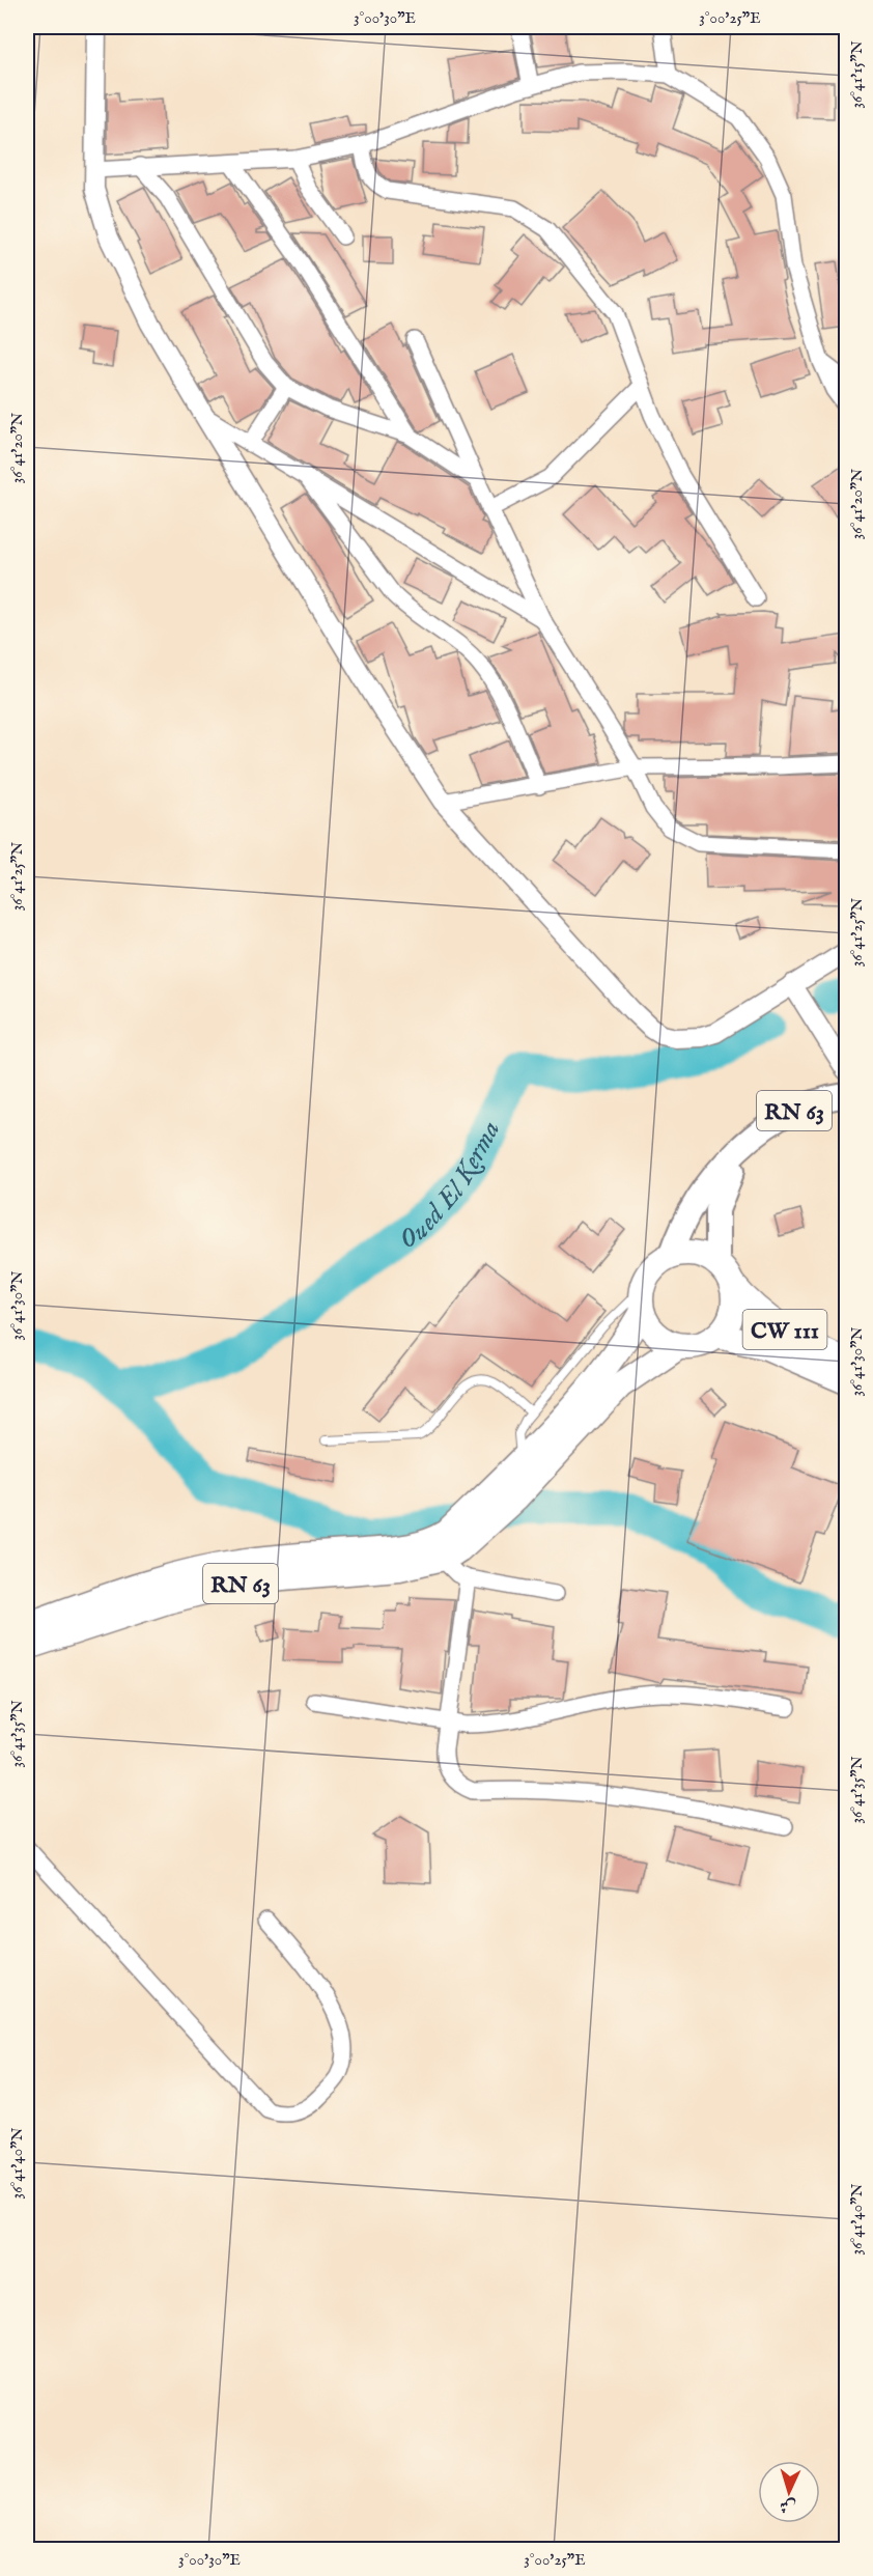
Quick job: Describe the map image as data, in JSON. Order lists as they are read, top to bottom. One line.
{"streets":{"highway":["RN 63","CW 111"]},"crossings":[["RN 63","CW 111"]],"water":["Oued El Kerma"],"north":"bottom","coordinates":["3°00'30\"E","3°00'25\"E","36°41'15\"N","36°41'20\"N","36°41'25\"N","36°41'30\"N","36°41'35\"N","36°41'40\"N"]}
